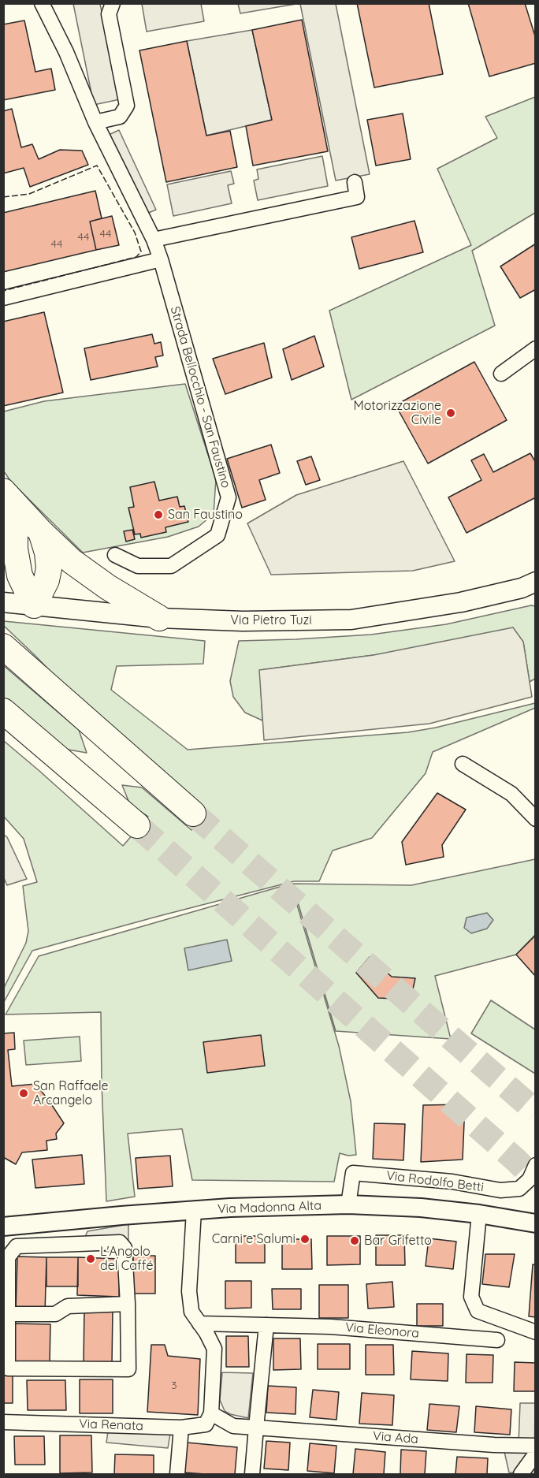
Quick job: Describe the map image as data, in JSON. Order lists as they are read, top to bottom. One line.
{"streets":{"main road":["Via Pietro Tuzi"],"street":["Strada Bellocchio - San Faustino","Via Rodolfo Betti","Via Madonna Alta","Via Eleonora","Via Renata","Via Ada"]},"crossings":[["Via Rodolfo Betti","Via Madonna Alta"],["Via Renata","Via Ada"]],"places":["Motorizzazione Civile","San Faustino","San Raffaele Arcangelo","Carni e Salumi","Bar Grifetto","L'Angolo del Caffé"],"house_numbers":["44","44","44","3"]}
